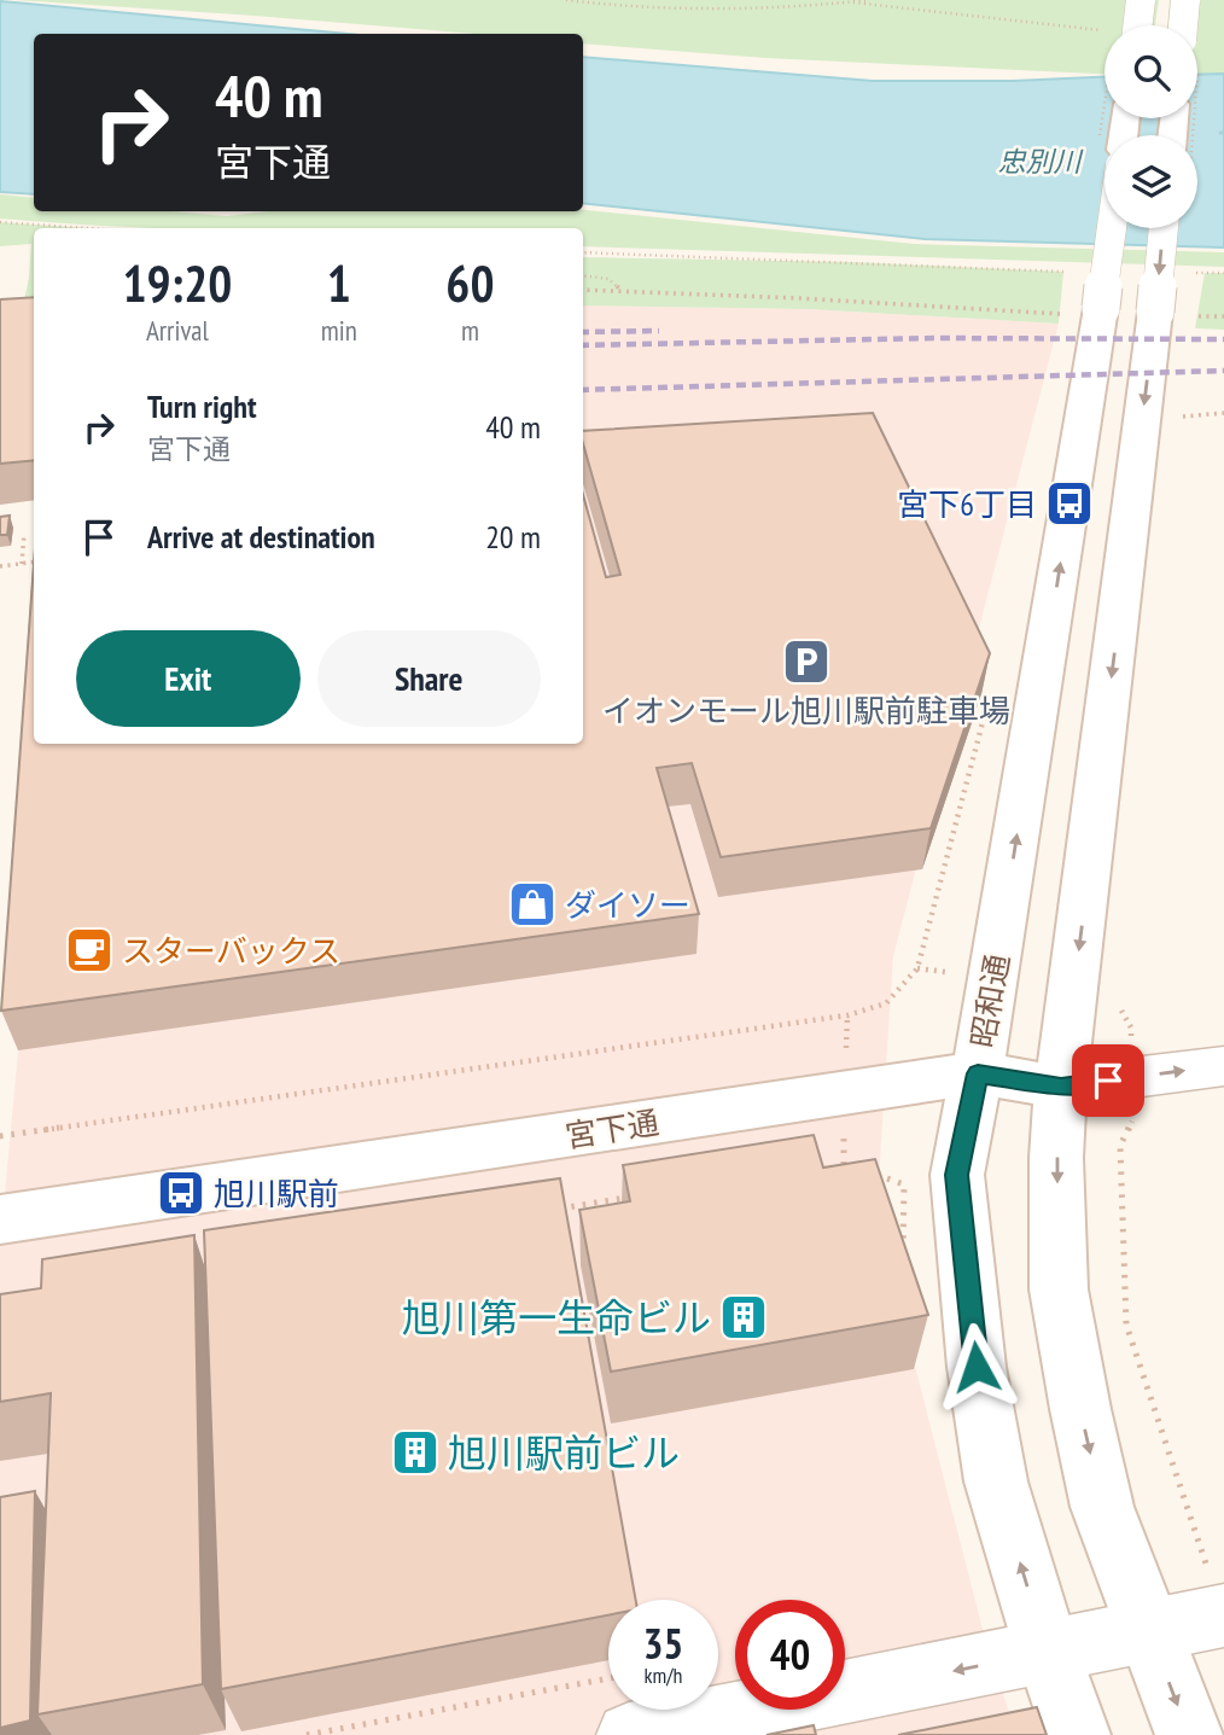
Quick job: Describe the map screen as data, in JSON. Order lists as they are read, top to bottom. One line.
{"streets":{"street":["昭和通","宮下通"]},"crossings":[["昭和通","宮下通"]],"water":["忠別川"],"places":{"bus stop":["宮下6丁目","旭川駅前"],"parking":["イオンモール旭川駅前駐車場"],"shop":["ダイソー"],"cafe":["スターバックス"],"building":["旭川第一生命ビル","旭川駅前ビル"]},"page":{"turn":["40 m","宮下通"],"eta":["19:20","Arrival","1","min","60","m"],"list":[{"name":"Turn right","note":"宮下通","value":"40 m"},{"name":"Arrive at destination","value":"20 m"}],"buttons":["Exit","Share"],"speed":"35 km/h","limit":"40"}}
